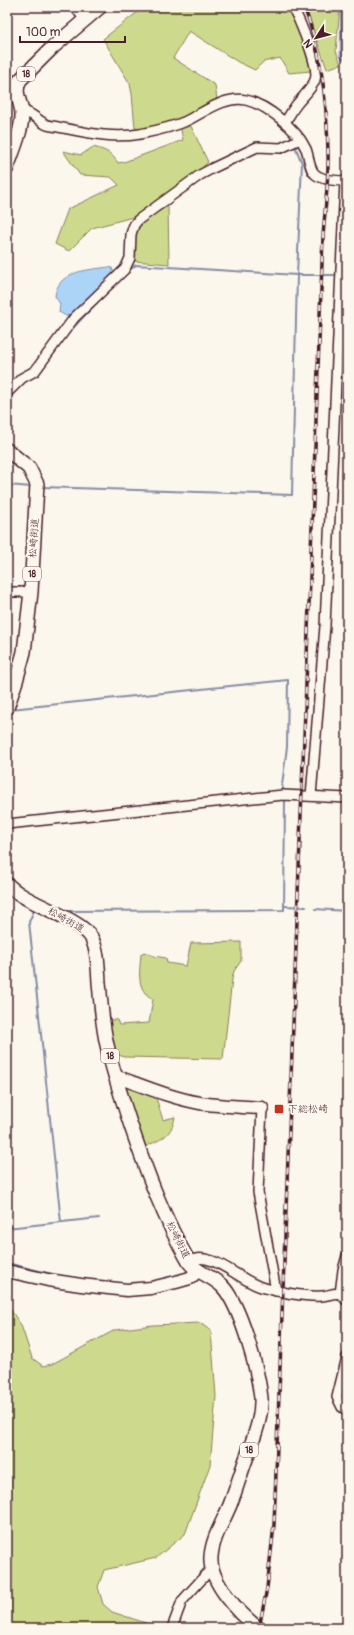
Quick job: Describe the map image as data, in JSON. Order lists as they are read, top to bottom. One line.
{"streets":{"main road":["18","松崎街道"]},"crossings":[["18","松崎街道"]],"places":{"transit":["下総松崎"]},"scale_bar":"100 m","north":"bottom left"}
